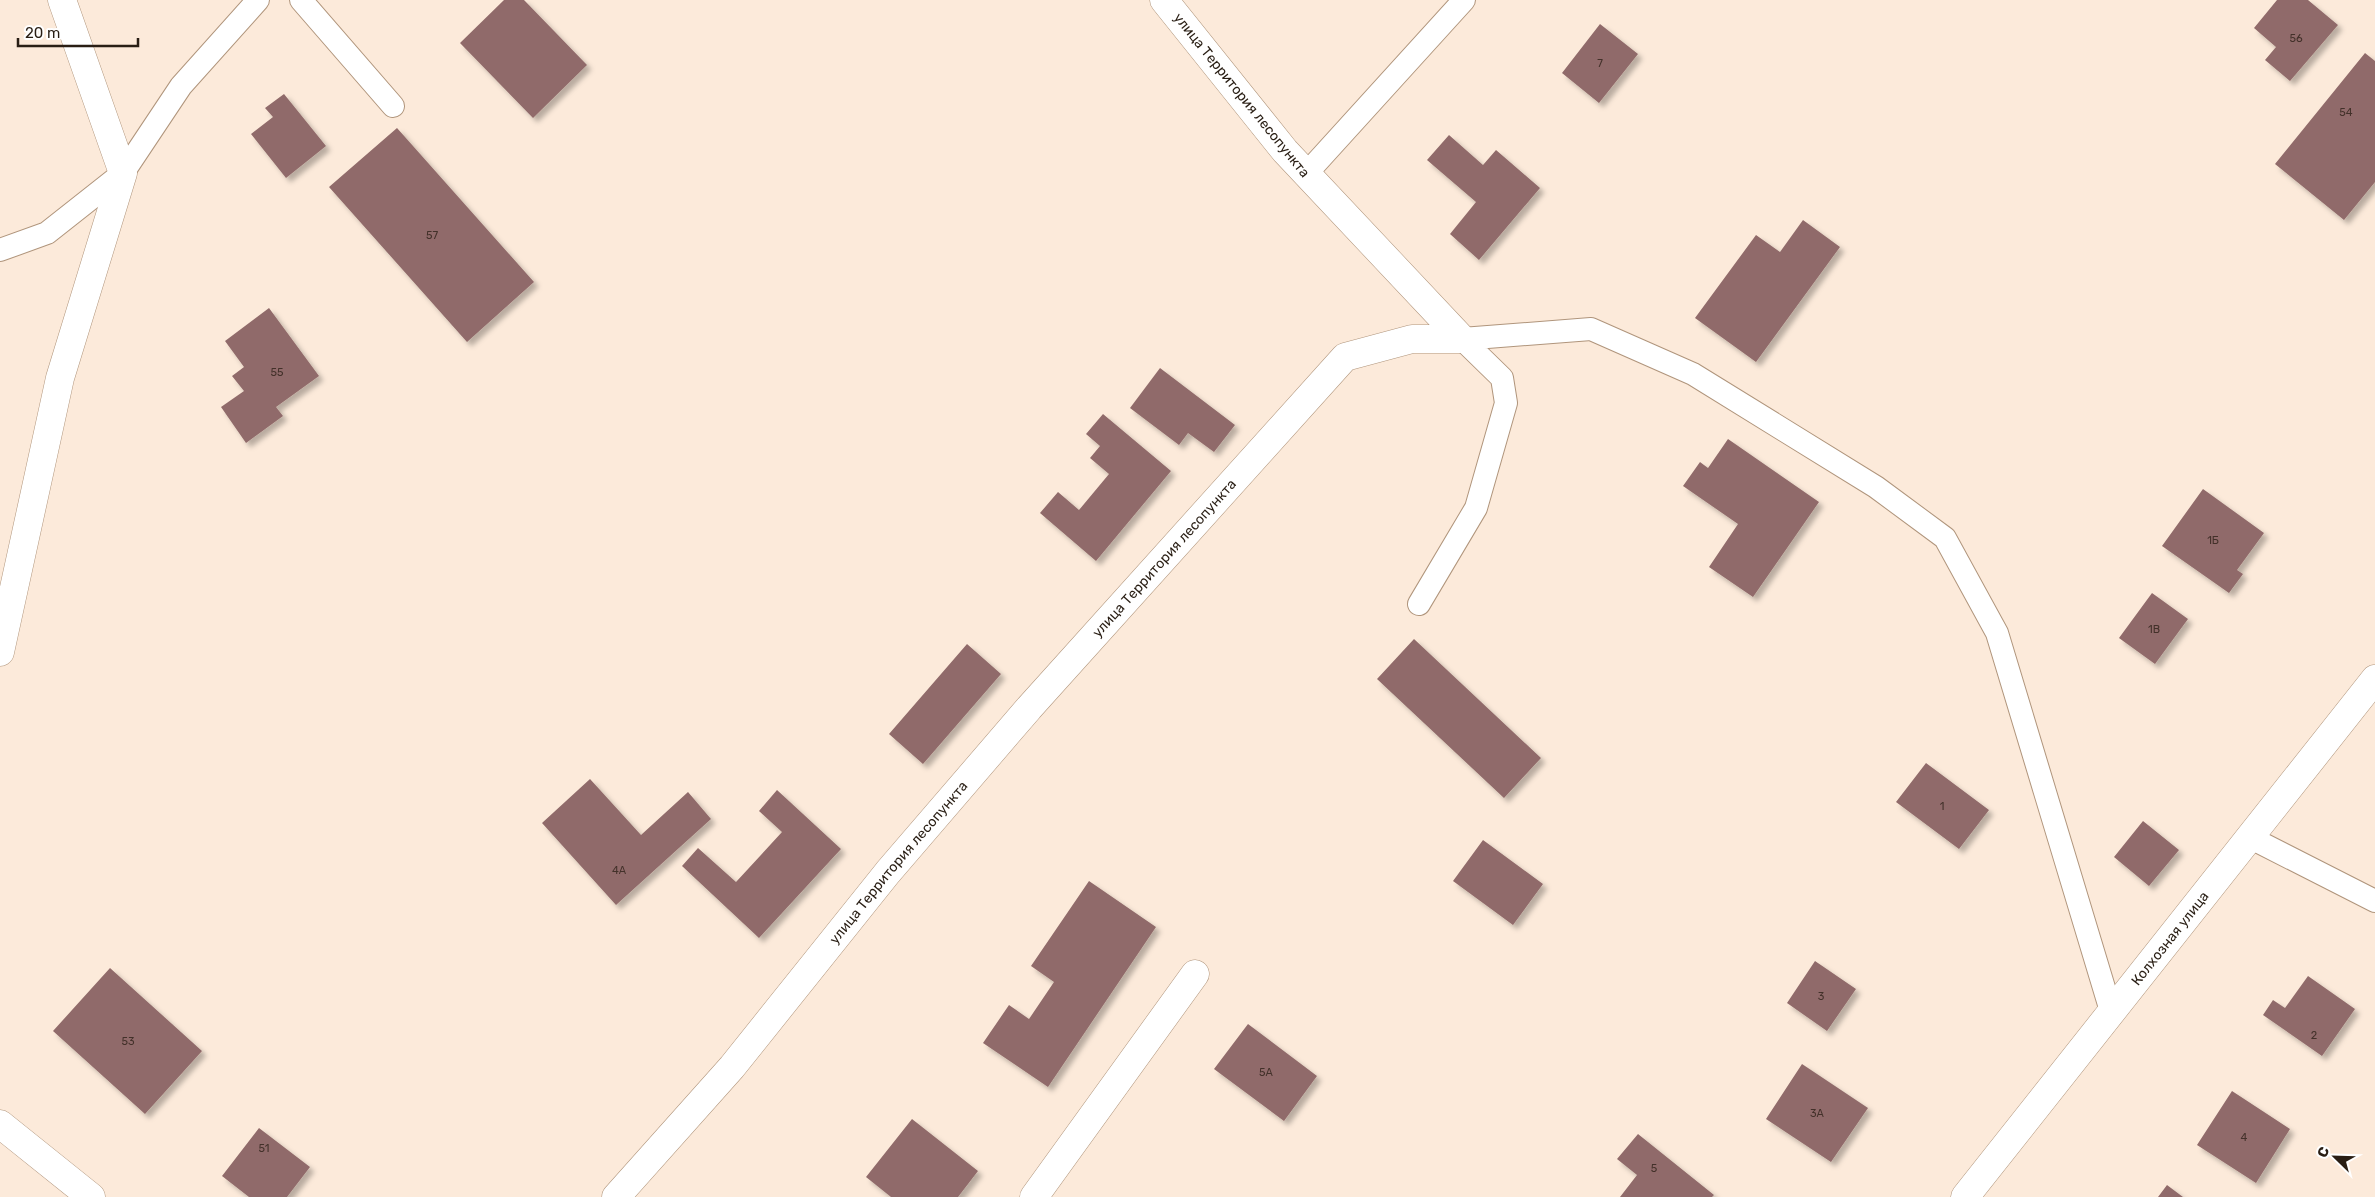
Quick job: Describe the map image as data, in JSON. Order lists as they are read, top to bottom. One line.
{"streets":{"street":["улица Территория лесопункта","Колхозная улица"]},"house_numbers":["56","7","54","57","55","1Б","1В","1","4А","3","2","53","5А","3А","4","51","5"],"scale_bar":"20 m","north":"top left"}
